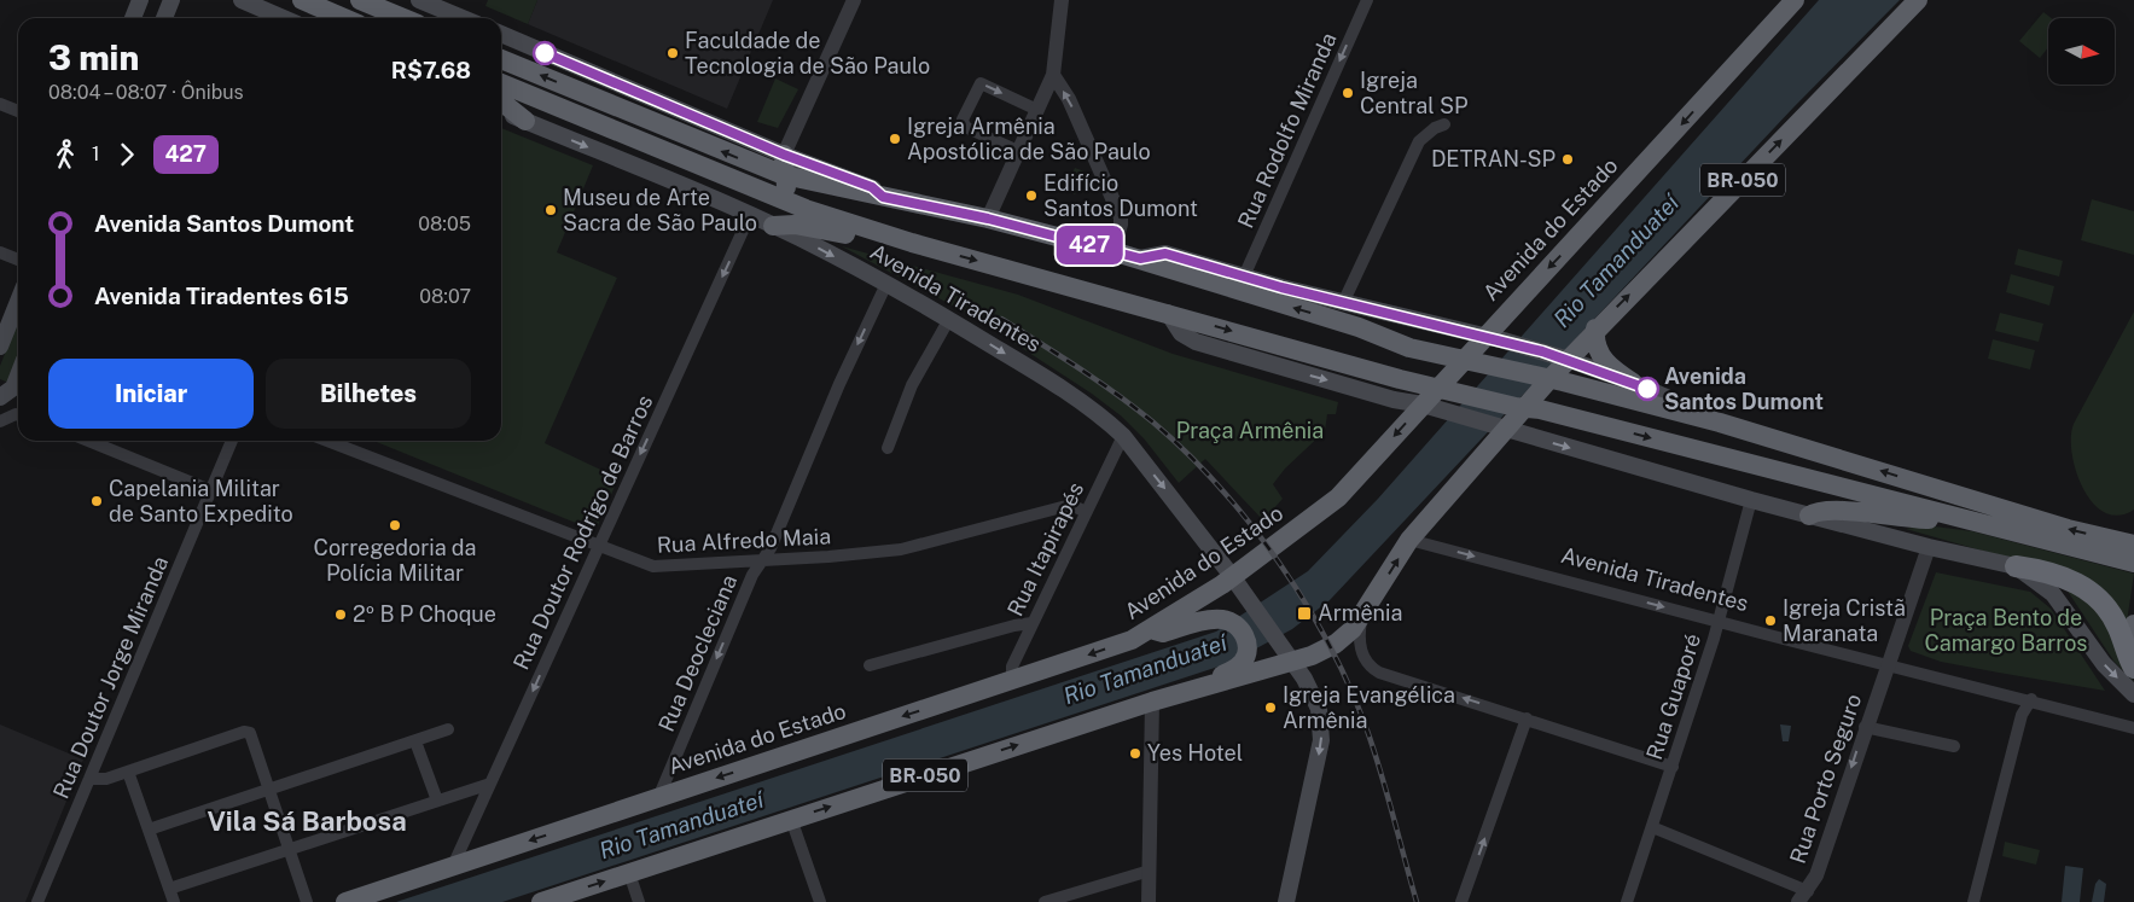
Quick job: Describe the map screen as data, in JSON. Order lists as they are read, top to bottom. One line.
{"streets":{"highway":["BR-050","Avenida do Estado"],"main road":["Avenida Tiradentes"],"street":["Rua Rodolfo Miranda","Rua Doutor Rodrigo de Barros","Rua Alfredo Maia","Rua Itapirapés","Rua Deocleciana","Rua Doutor Jorge Miranda","Rua Guaporé","Rua Porto Seguro"]},"crossings":[["BR-050","Avenida Tiradentes"],["Avenida do Estado","Avenida Tiradentes"],["Avenida do Estado","Rua Doutor Rodrigo de Barros"],["Avenida do Estado","Rua Itapirapés"],["Avenida do Estado","Rua Deocleciana"],["Avenida Tiradentes","Rua Itapirapés"],["Avenida Tiradentes","Rua Deocleciana"],["Avenida Tiradentes","Rua Guaporé"],["Avenida Tiradentes","Rua Porto Seguro"],["Rua Doutor Rodrigo de Barros","Rua Alfredo Maia"],["Rua Alfredo Maia","Rua Itapirapés"],["Rua Alfredo Maia","Rua Deocleciana"]],"one_way":["Avenida Tiradentes","Rua Doutor Rodrigo de Barros","Rua Deocleciana","Rua Porto Seguro"],"districts":["Vila Sá Barbosa"],"water":["Rio Tamanduateí"],"parks":["Praça Armênia","Praça Bento de Camargo Barros"],"places":{"other":["Faculdade de Tecnologia de São Paulo","Igreja Central SP","Igreja Armênia Apostólica de São Paulo","DETRAN-SP","Edifício Santos Dumont","Museu de Arte Sacra de São Paulo","Avenida Santos Dumont","Capelania Militar de Santo Expedito","Corregedoria da Polícia Militar","2º B P Choque","Igreja Cristã Maranata","Igreja Evangélica Armênia","Yes Hotel"],"transit":["Armênia"]},"lines":["bus line 427"],"north":"right","page":{"on_map":"427","heading":["3 min","08:04 – 08:07 · Ônibus","R$7.68"],"legs":["1","427"],"list":[{"name":"Avenida Santos Dumont","value":"08:05"},{"name":"Avenida Tiradentes 615","value":"08:07"}],"buttons":["Iniciar","Bilhetes"]}}
